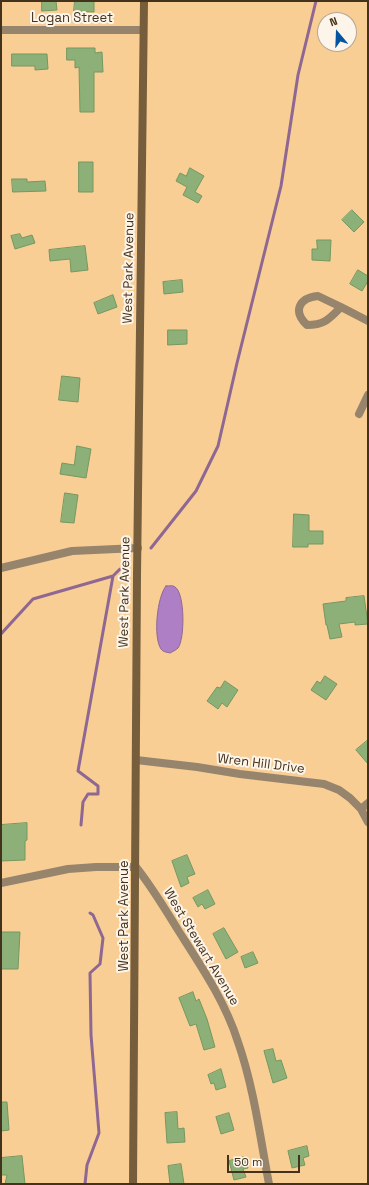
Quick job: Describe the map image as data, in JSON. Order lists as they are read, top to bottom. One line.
{"streets":{"main road":["West Park Avenue"],"street":["Logan Street","Wren Hill Drive","West Stewart Avenue"]},"crossings":[["Logan Street","West Park Avenue"],["West Park Avenue","Wren Hill Drive"],["West Park Avenue","West Stewart Avenue"]],"scale_bar":"50 m","north":"top"}
